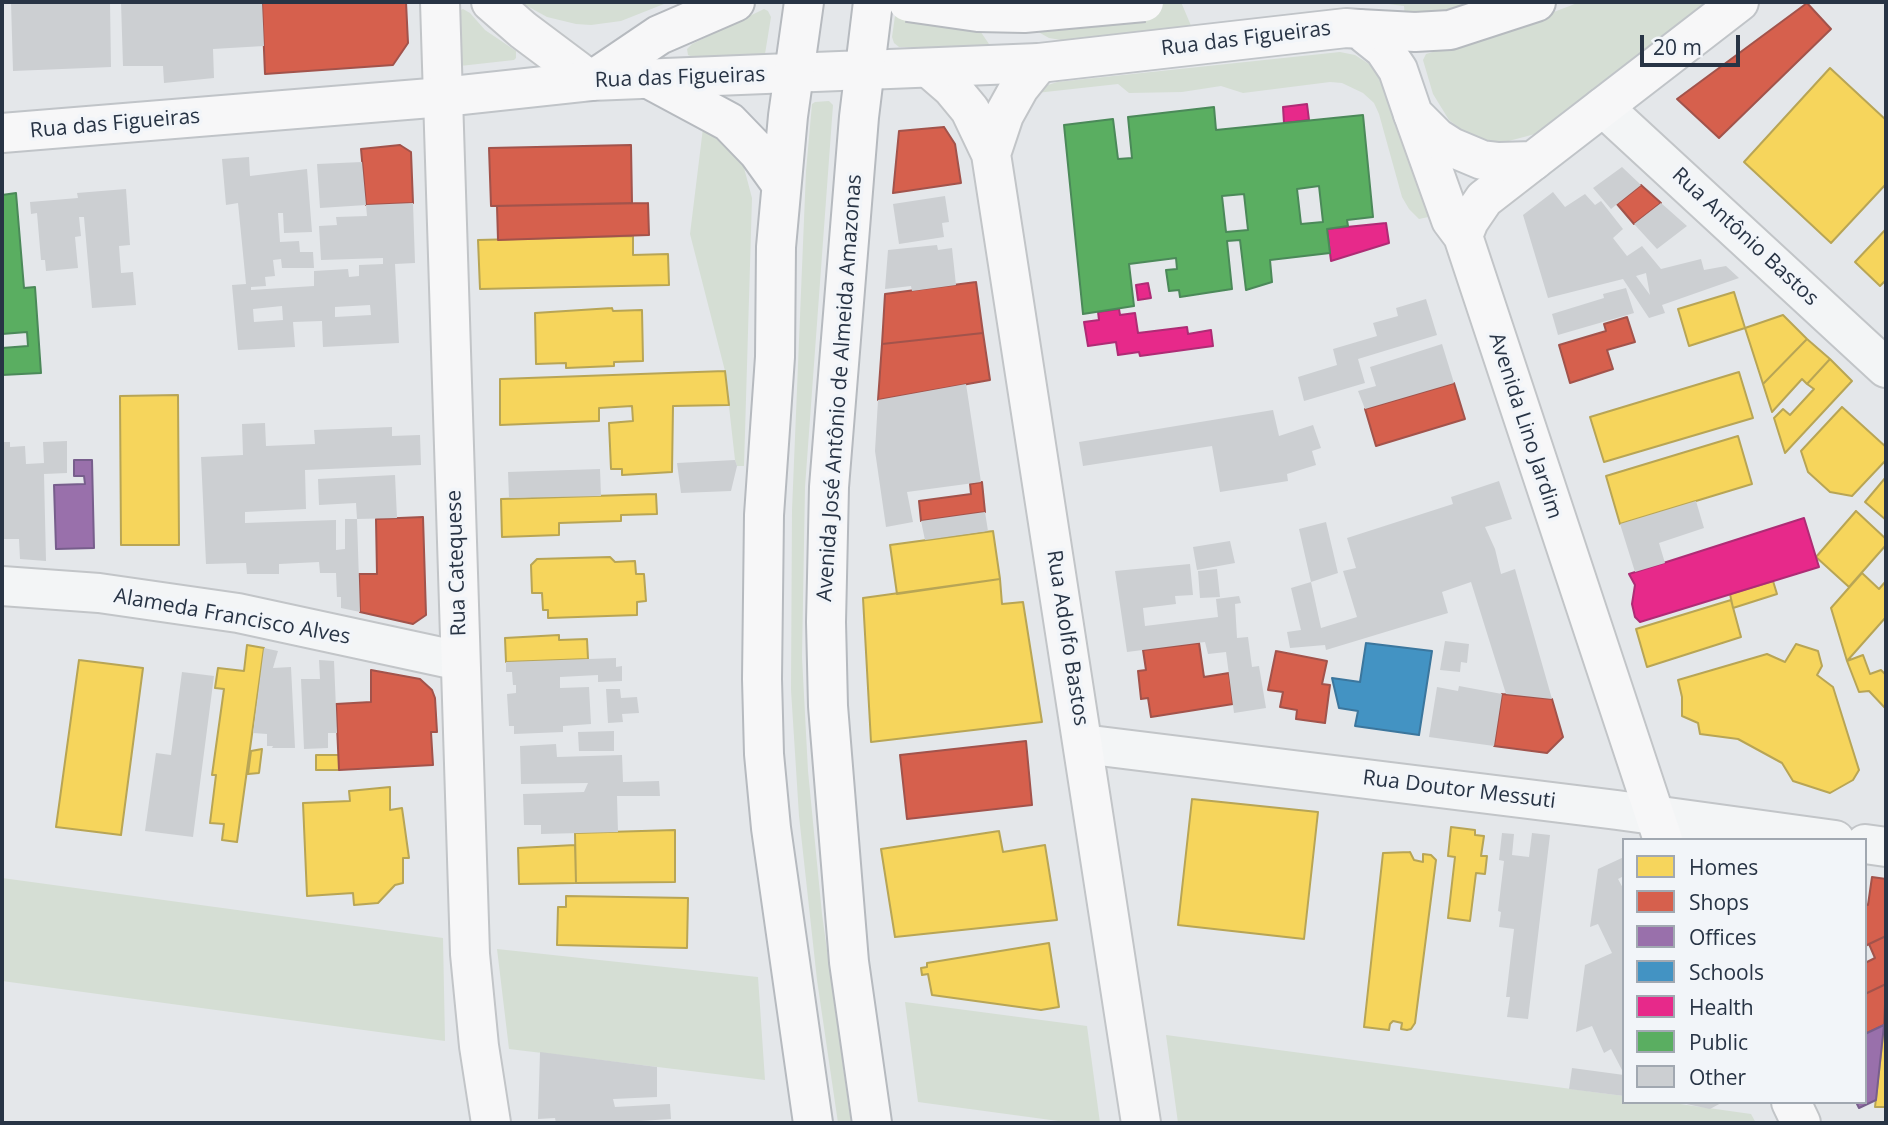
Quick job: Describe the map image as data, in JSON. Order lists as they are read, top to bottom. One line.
{"streets":{"main road":["Rua das Figueiras","Avenida José Antônio de Almeida Amazonas","Avenida Lino Jardim","Rua Catequese","Rua Adolfo Bastos"],"street":["Rua Antônio Bastos","Alameda Francisco Alves","Rua Doutor Messuti"]},"crossings":[["Rua das Figueiras","Avenida José Antônio de Almeida Amazonas"],["Rua das Figueiras","Avenida Lino Jardim"],["Rua das Figueiras","Rua Catequese"],["Rua das Figueiras","Rua Adolfo Bastos"],["Avenida Lino Jardim","Rua Doutor Messuti"],["Rua Catequese","Alameda Francisco Alves"],["Rua Adolfo Bastos","Rua Doutor Messuti"]],"legend":["Homes","Shops","Offices","Schools","Health","Public","Other"],"scale_bar":"20 m"}
